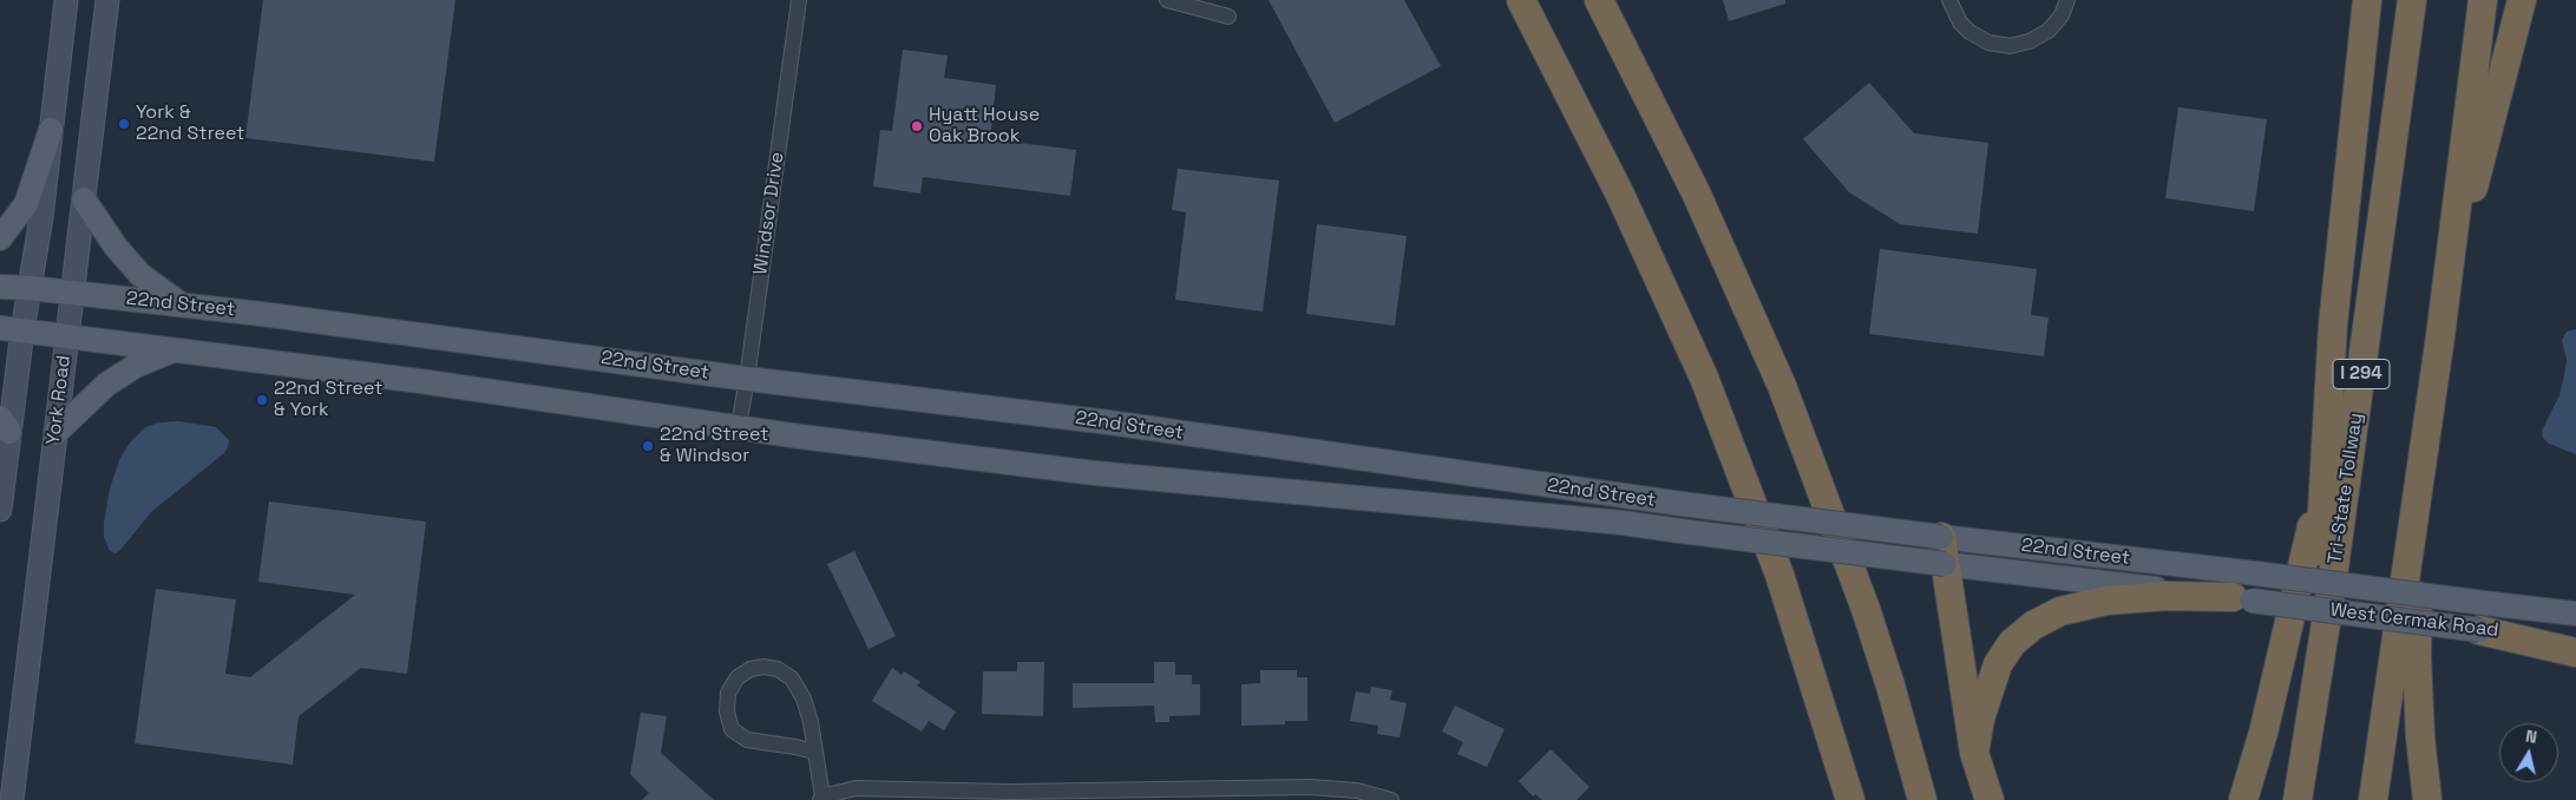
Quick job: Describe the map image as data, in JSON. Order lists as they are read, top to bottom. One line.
{"streets":{"highway":["I 294","Tri-State Tollway"],"main road":["22nd Street","York Road","West Cermak Road"],"street":["Windsor Drive"]},"crossings":[["Windsor Drive","22nd Street"],["22nd Street","York Road"],["22nd Street","West Cermak Road"]],"places":["York & 22nd Street","Hyatt House Oak Brook","22nd Street & York","22nd Street & Windsor"],"north":"top"}
